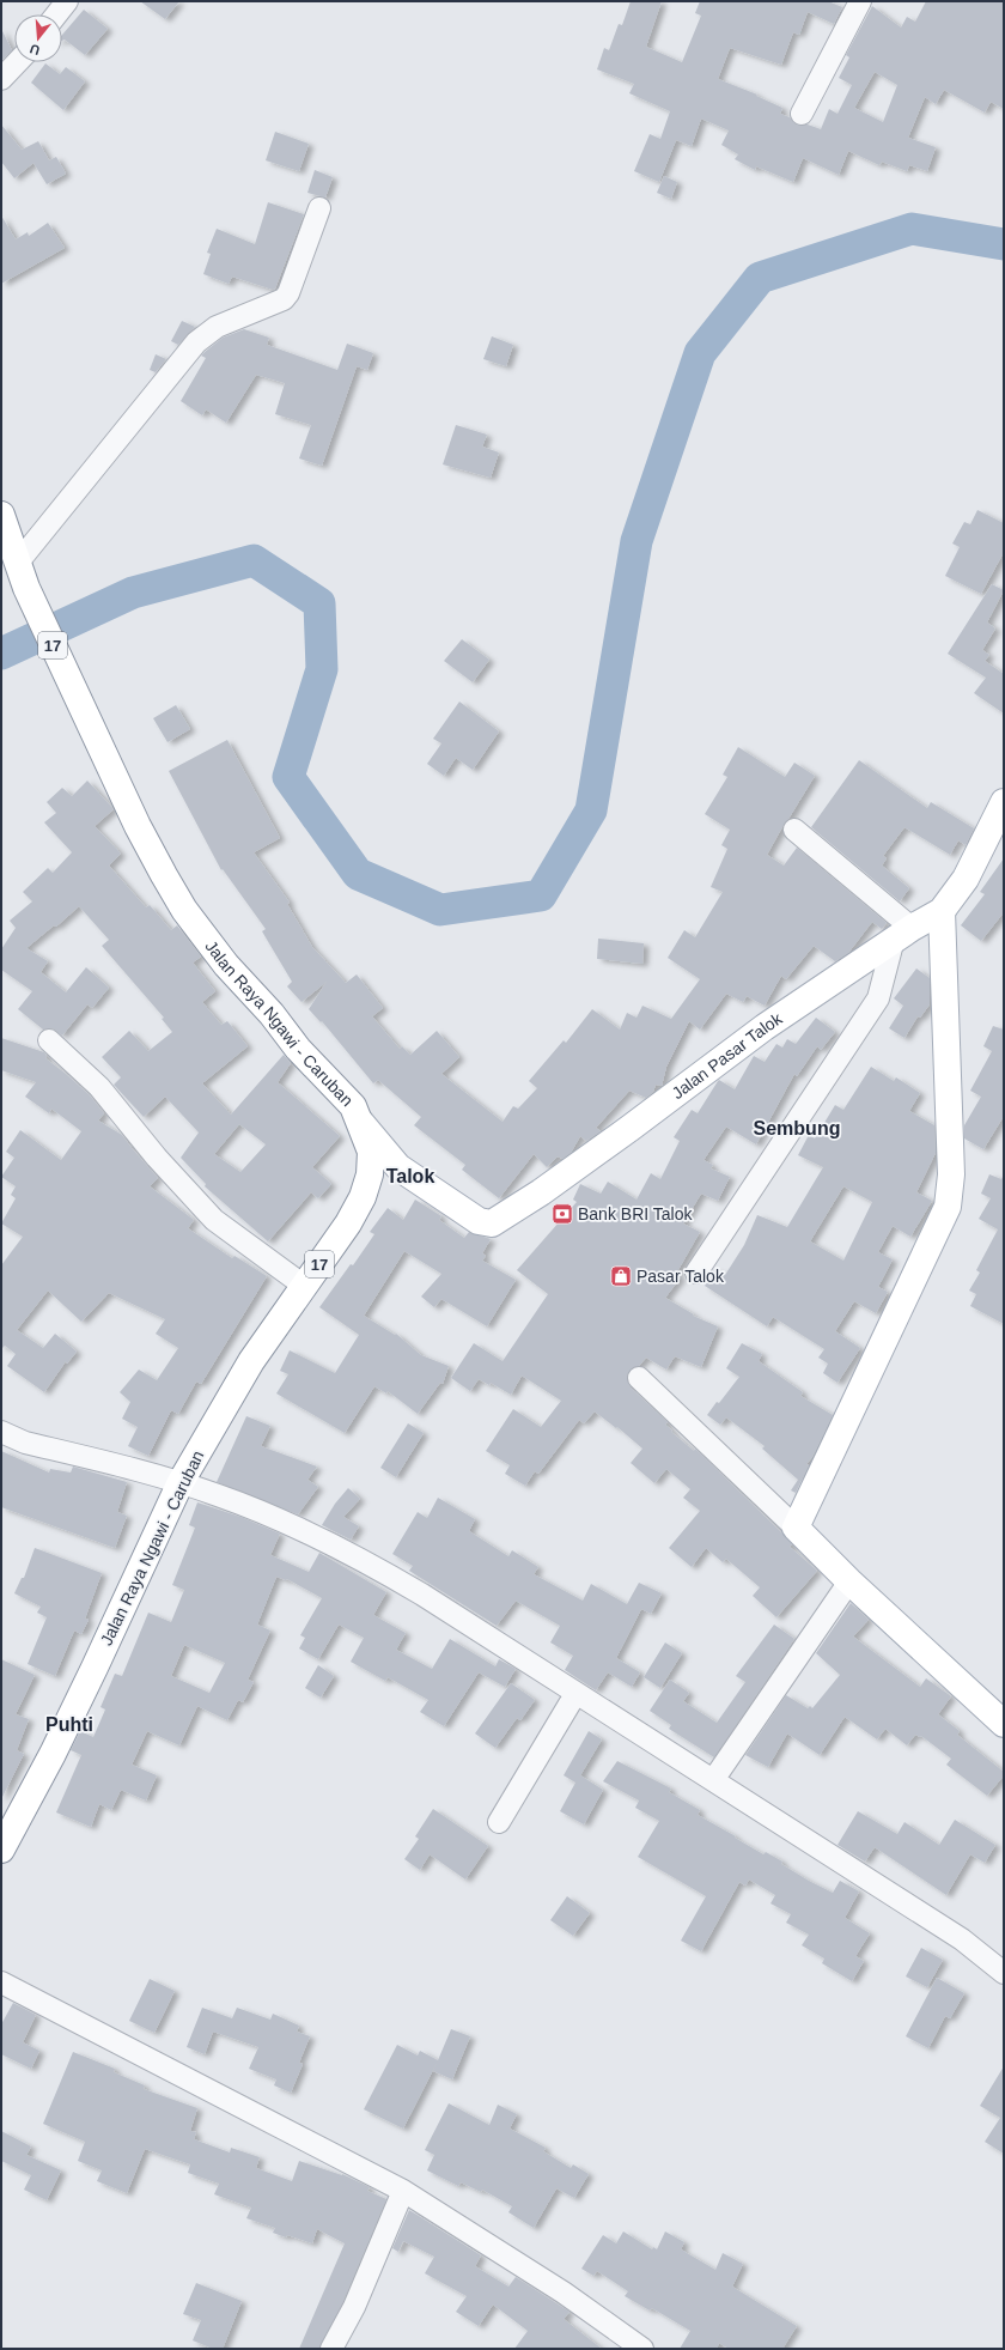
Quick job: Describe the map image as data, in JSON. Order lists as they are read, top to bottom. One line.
{"streets":{"main road":["17","Jalan Raya Ngawi - Caruban","Jalan Pasar Talok"]},"crossings":[["17","Jalan Raya Ngawi - Caruban"],["Jalan Raya Ngawi - Caruban","Jalan Pasar Talok"]],"districts":["Sembung","Talok","Puhti"],"places":{"bank":["Bank BRI Talok"],"shop":["Pasar Talok"]},"north":"bottom"}
